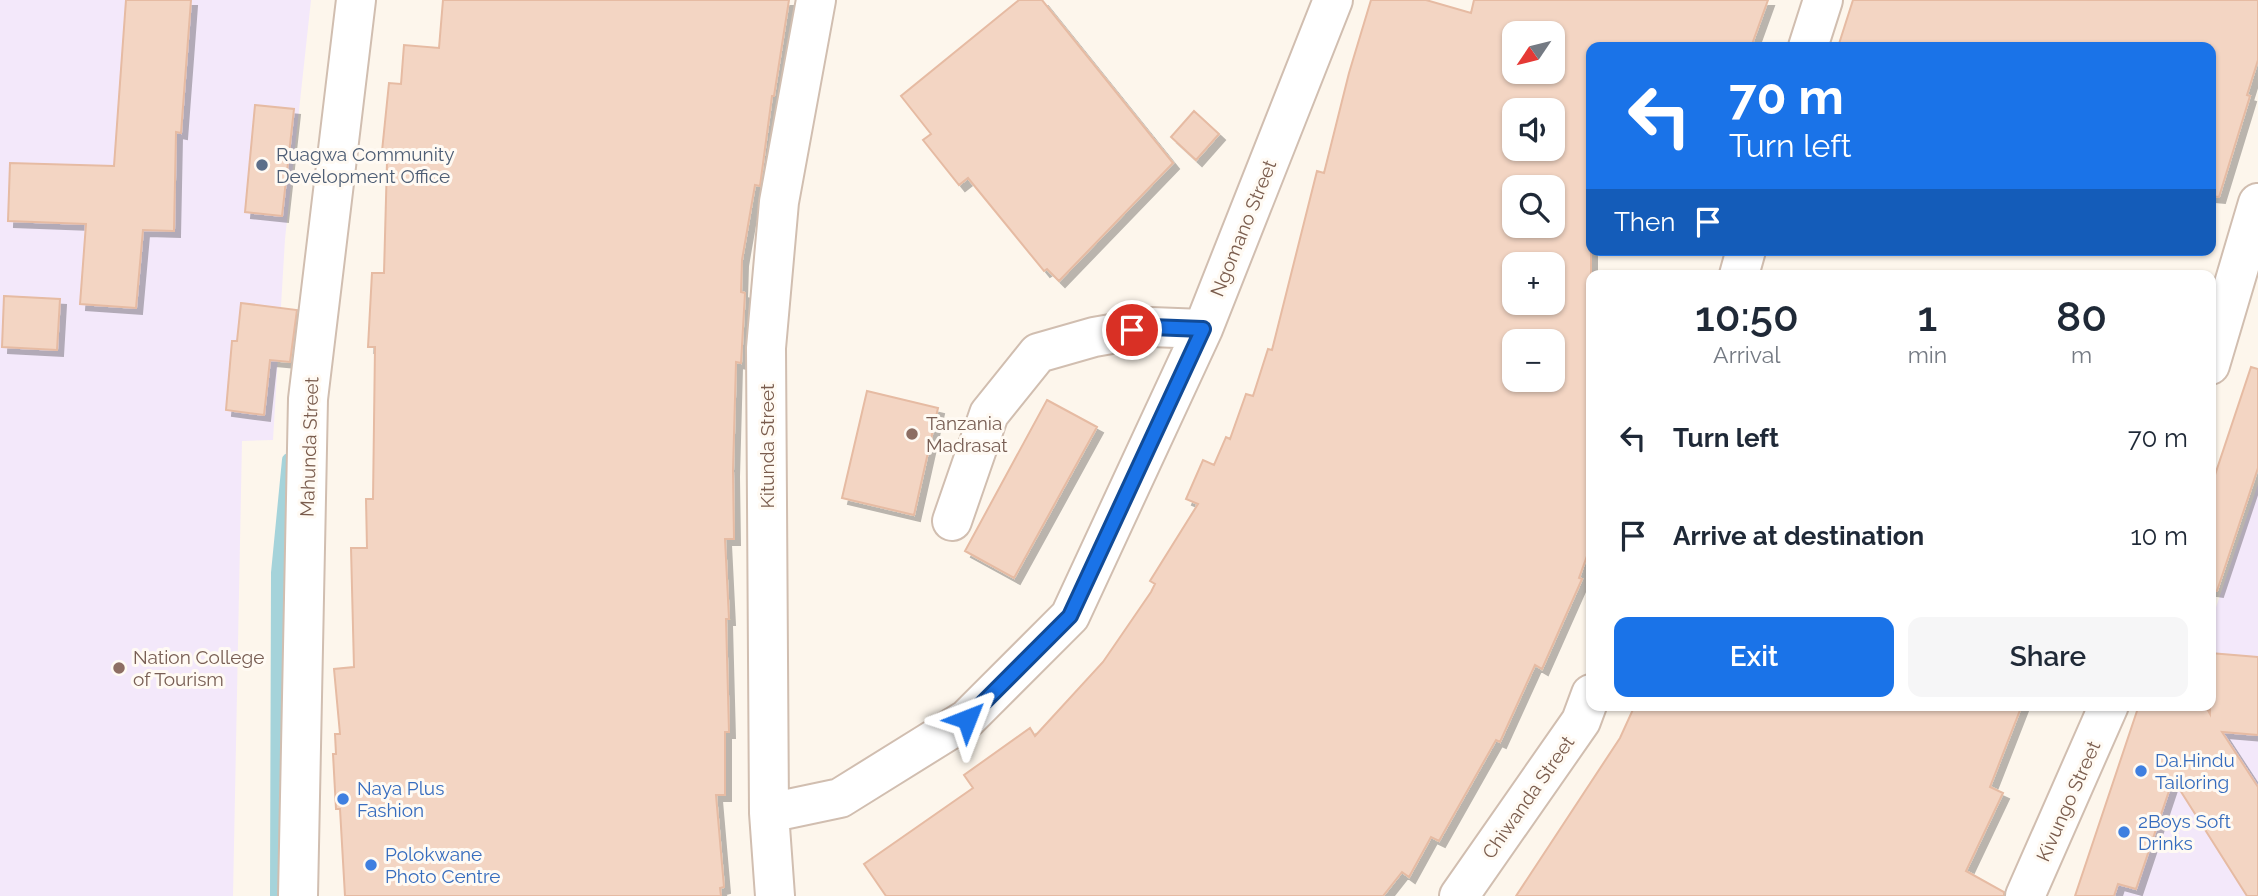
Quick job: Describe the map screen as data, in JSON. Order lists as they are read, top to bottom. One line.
{"streets":{"street":["Ngomano Street","Kitunda Street","Mahunda Street","Chiwanda Street","Kivungo Street"]},"crossings":[["Ngomano Street","Kitunda Street"]],"places":["Ruagwa Community Development Office","Tanzania Madrasat","Nation College of Tourism","Da.Hindu Tailoring","Naya Plus Fashion","2Boys Soft Drinks","Polokwane Photo Centre"],"north":"bottom left","page":{"map_buttons":["+","−"],"turn":["70 m","Turn left"],"then":"Then","eta":["10:50","Arrival","1","min","80","m"],"list":[{"name":"Turn left","value":"70 m"},{"name":"Arrive at destination","value":"10 m"}],"buttons":["Exit","Share"]}}
